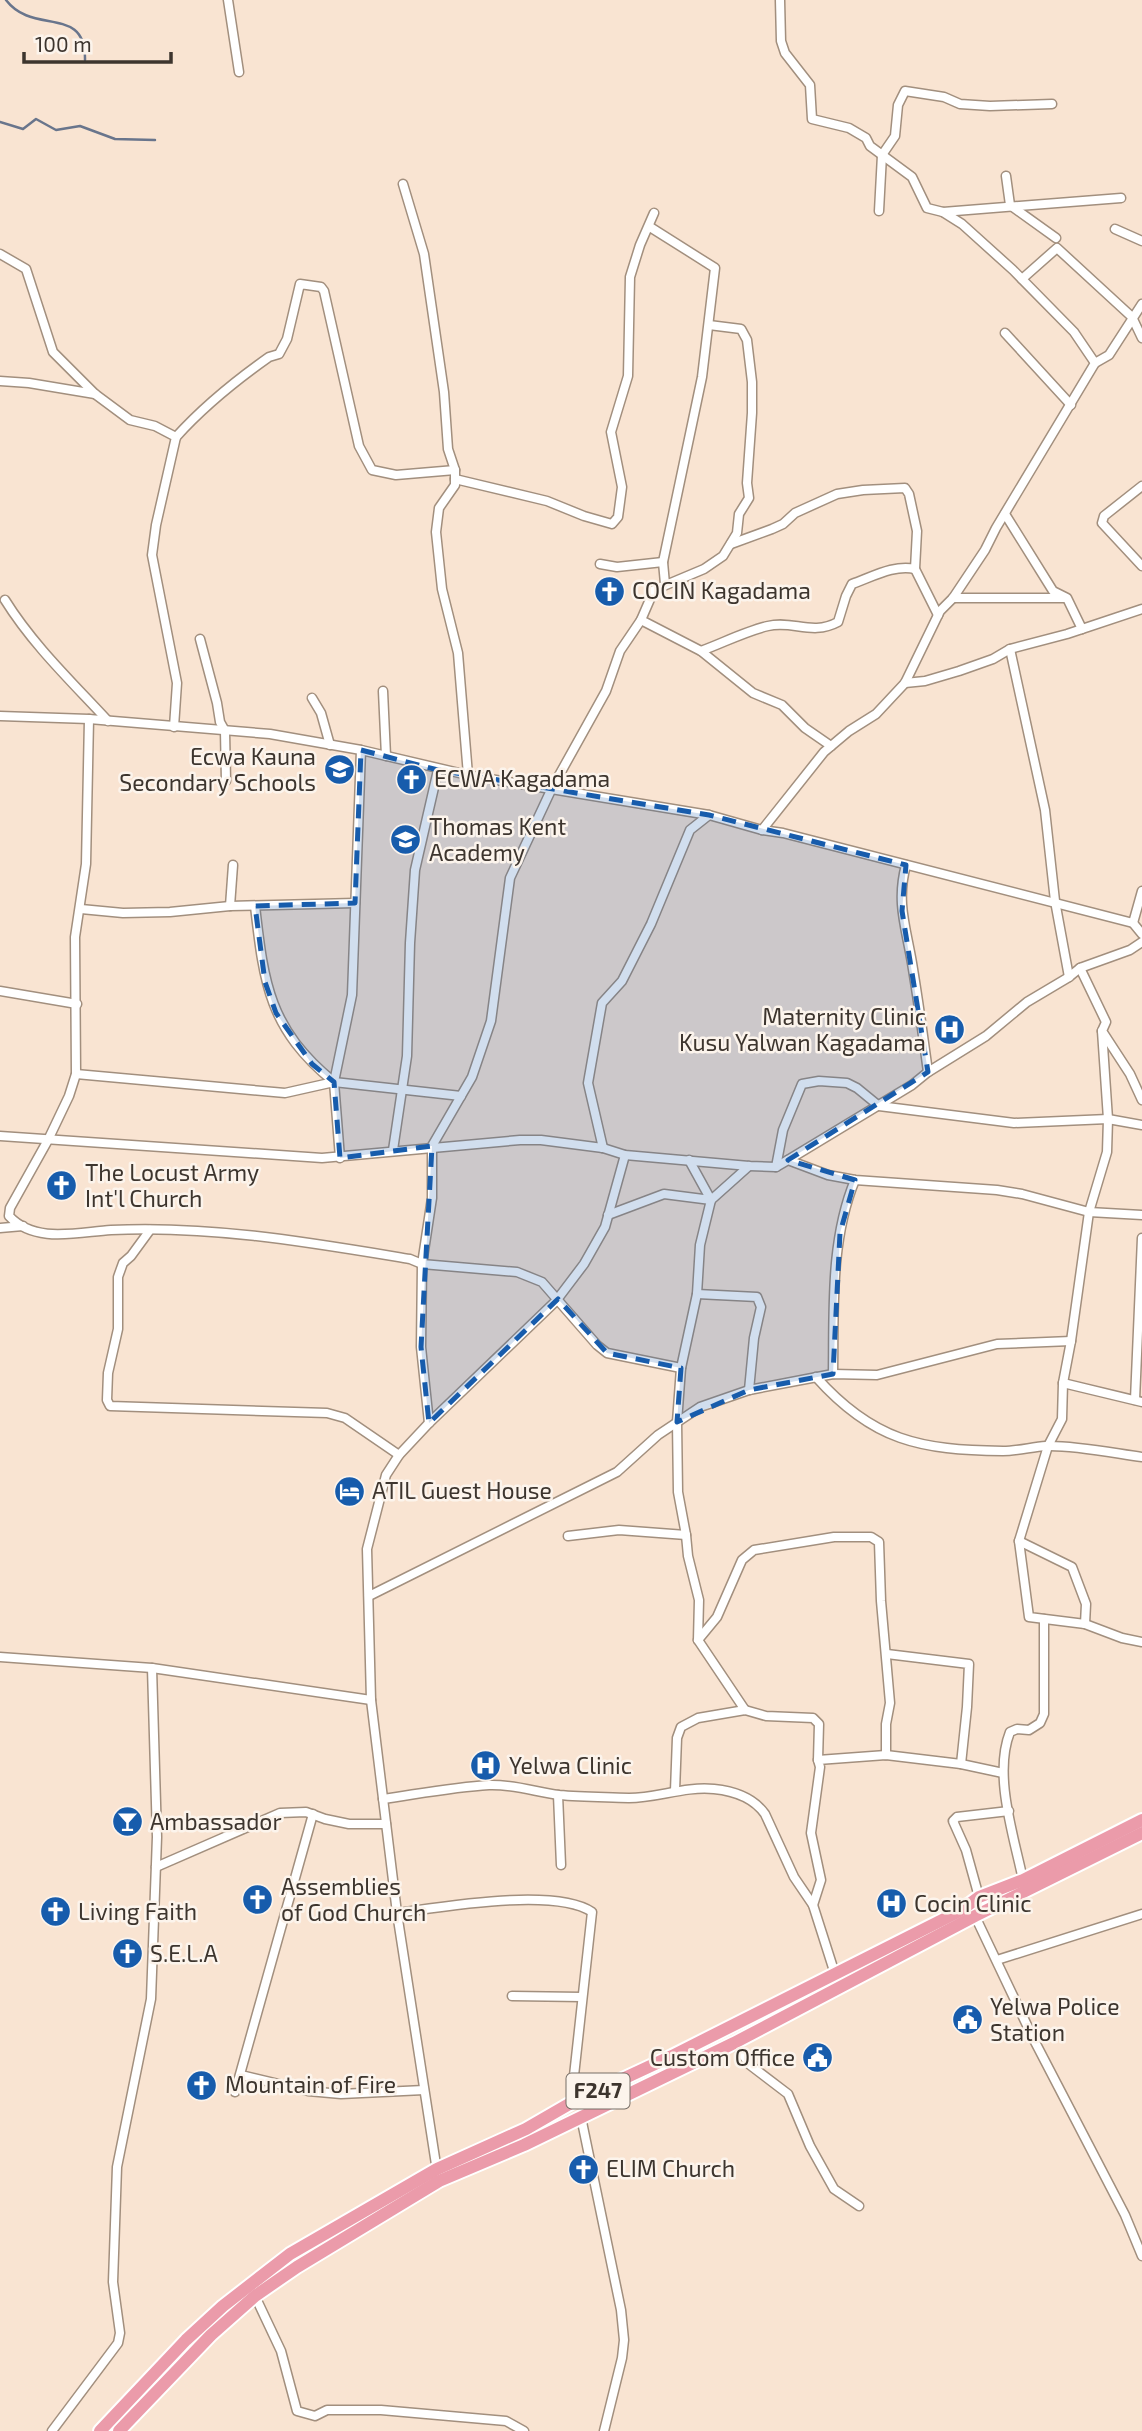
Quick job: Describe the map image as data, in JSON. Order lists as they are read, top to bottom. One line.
{"streets":{"main road":["F247"]},"places":{"church":["COCIN Kagadama","ECWA Kagadama","The Locust Army Int'l Church","Assemblies of God Church","Living Faith","S.E.L.A","Mountain of Fire","ELIM Church"],"school or university":["Ecwa Kauna Secondary Schools","Thomas Kent Academy"],"hospital":["Maternity Clinic Kusu Yalwan Kagadama","Yelwa Clinic","Cocin Clinic"],"hotel":["ATIL Guest House"],"bar":["Ambassador"],"public building":["Yelwa Police Station","Custom Office"]},"scale_bar":"100 m"}
